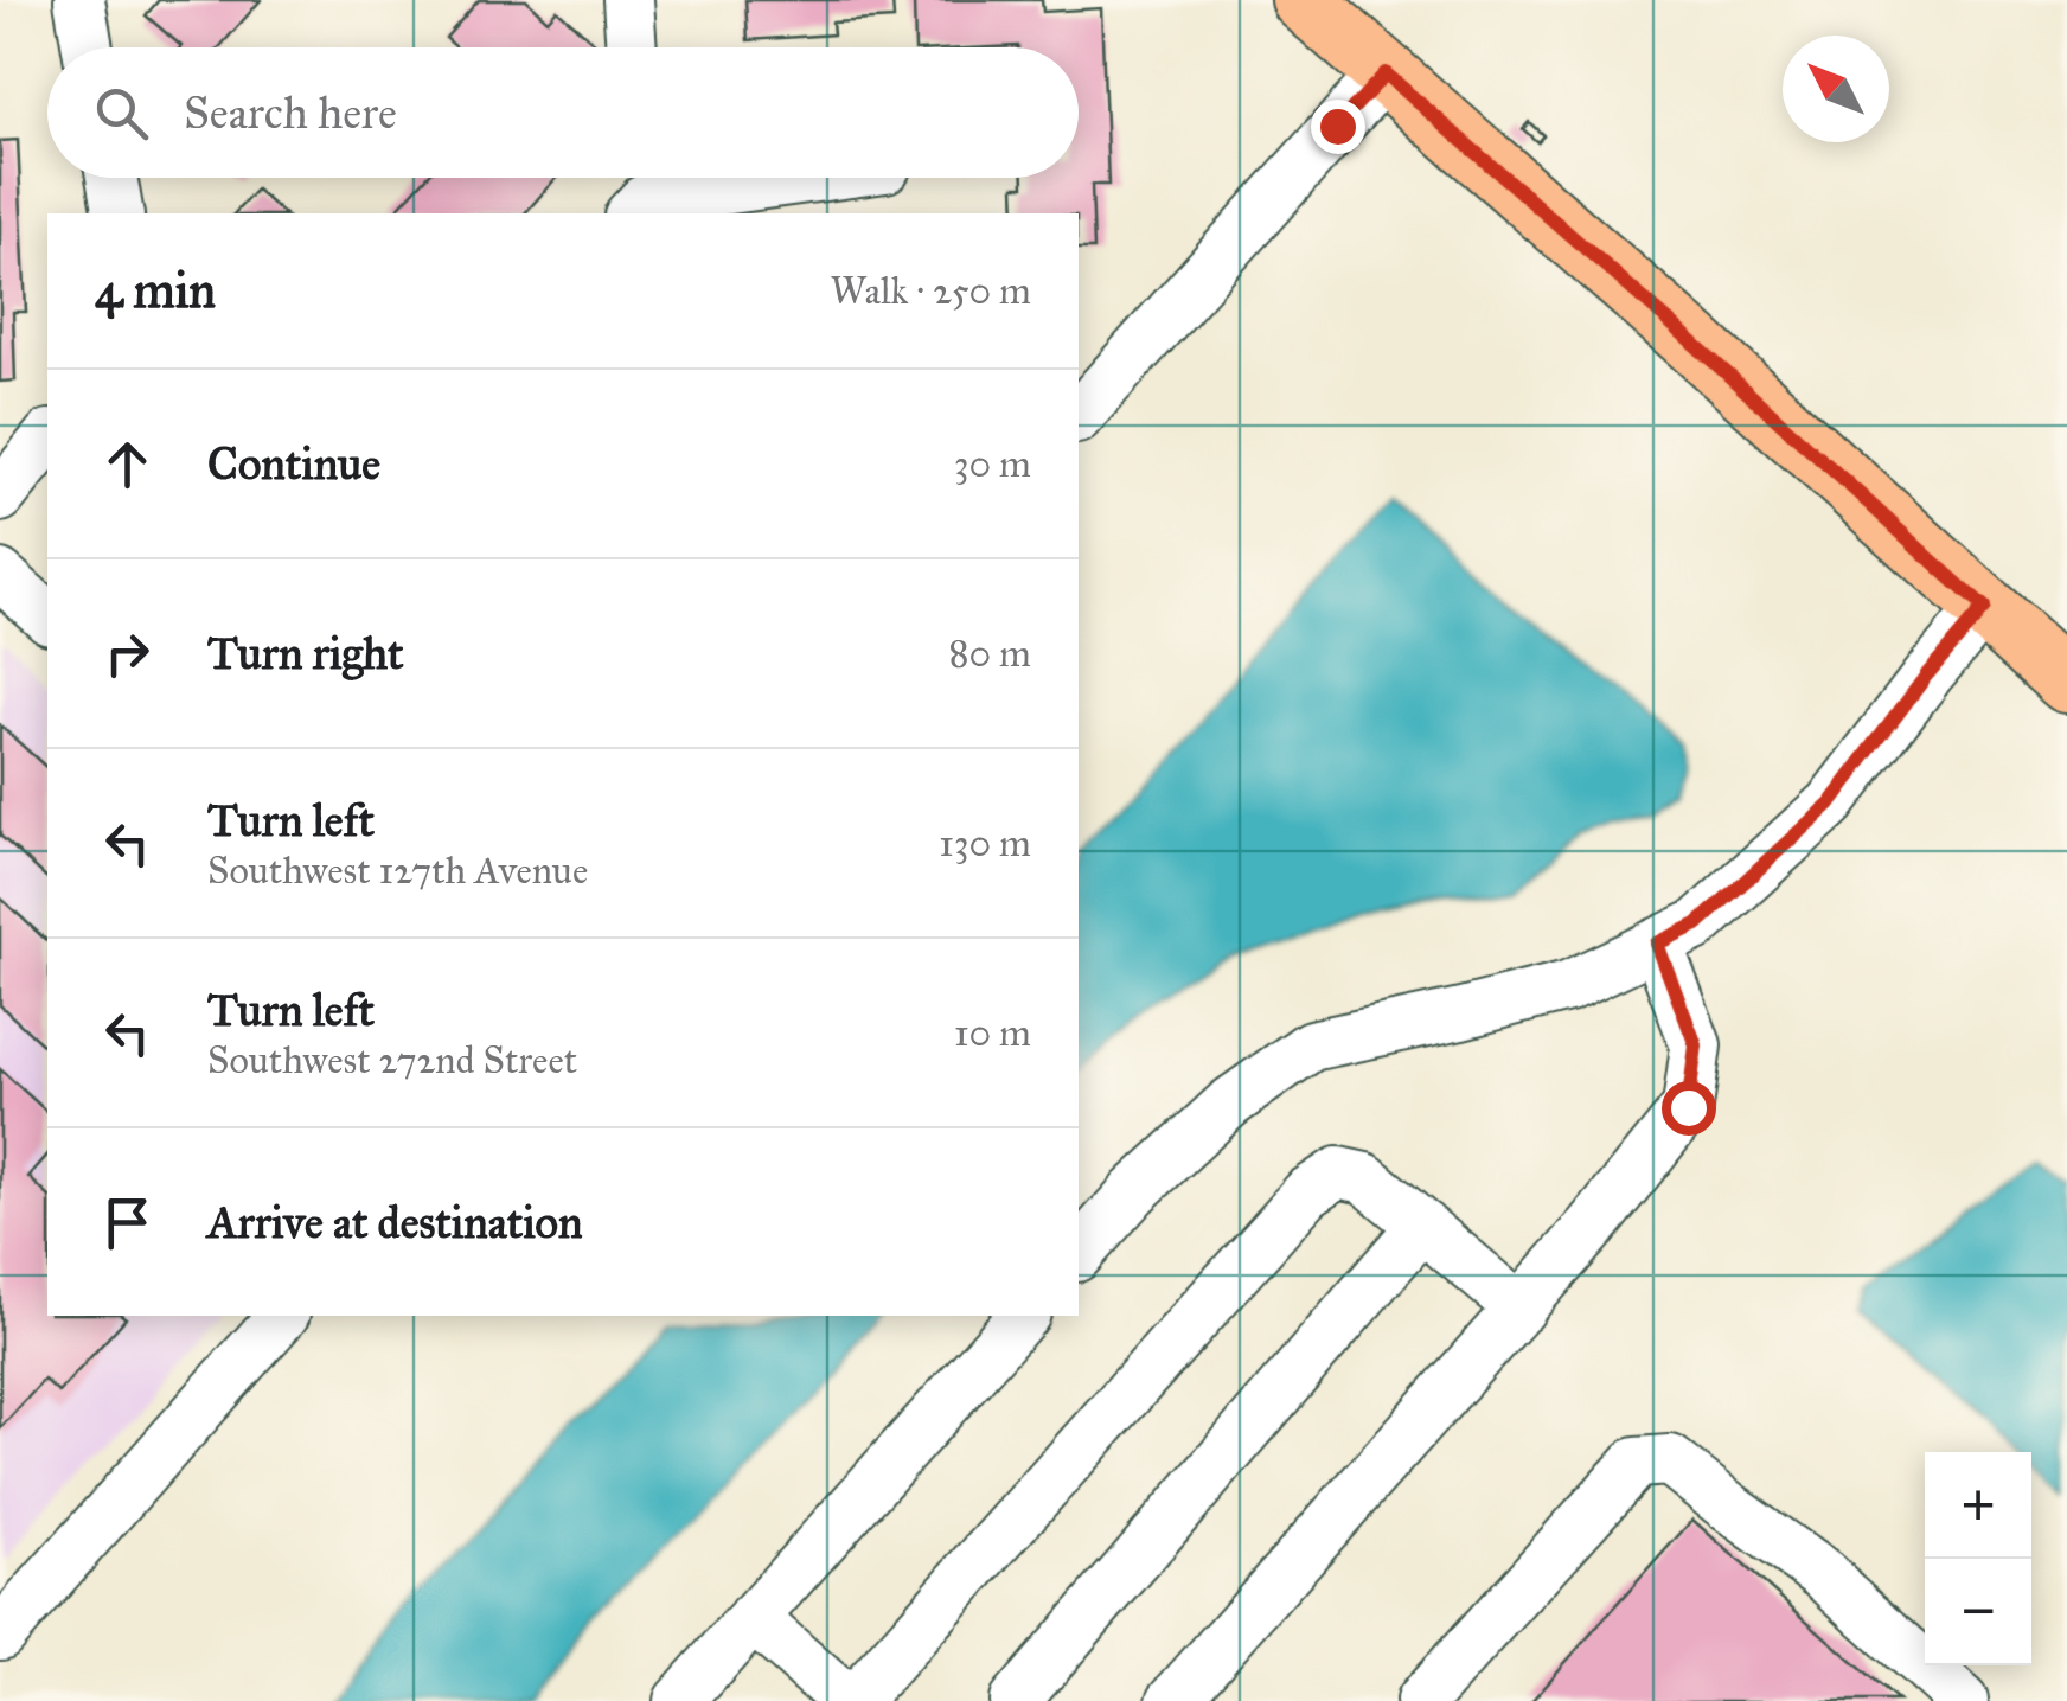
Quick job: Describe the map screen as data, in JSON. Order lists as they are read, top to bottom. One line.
{"north":"top left","page":{"search":"Search here","heading":["4 min","Walk · 250 m"],"list":[["Continue","30 m"],["Turn right","80 m"],["Turn left","Southwest 127th Avenue","130 m"],["Turn left","Southwest 272nd Street","10 m"],"Arrive at destination"],"map_buttons":["+","−"]}}
